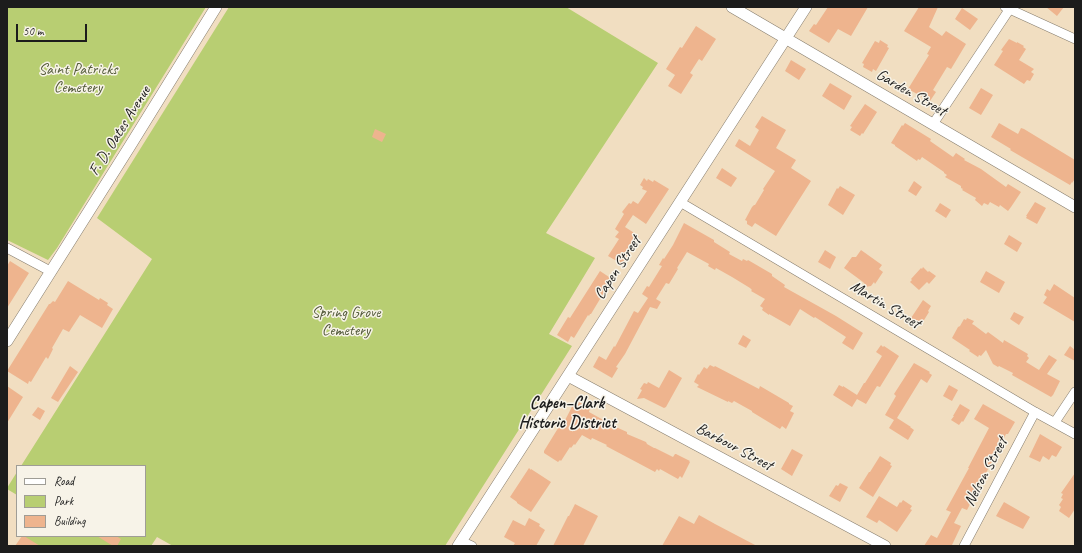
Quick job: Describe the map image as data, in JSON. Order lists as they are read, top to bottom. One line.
{"streets":{"street":["Garden Street","F. D. Oates Avenue","Capen Street","Martin Street","Barbour Street","Nelson Street"]},"crossings":[["Garden Street","Capen Street"],["Capen Street","Martin Street"],["Capen Street","Barbour Street"],["Martin Street","Nelson Street"]],"districts":["Capen–Clark Historic District"],"parks":["Saint Patricks Cemetery","Spring Grove Cemetery"],"legend":["Road","Park","Building"],"scale_bar":"50 m"}
